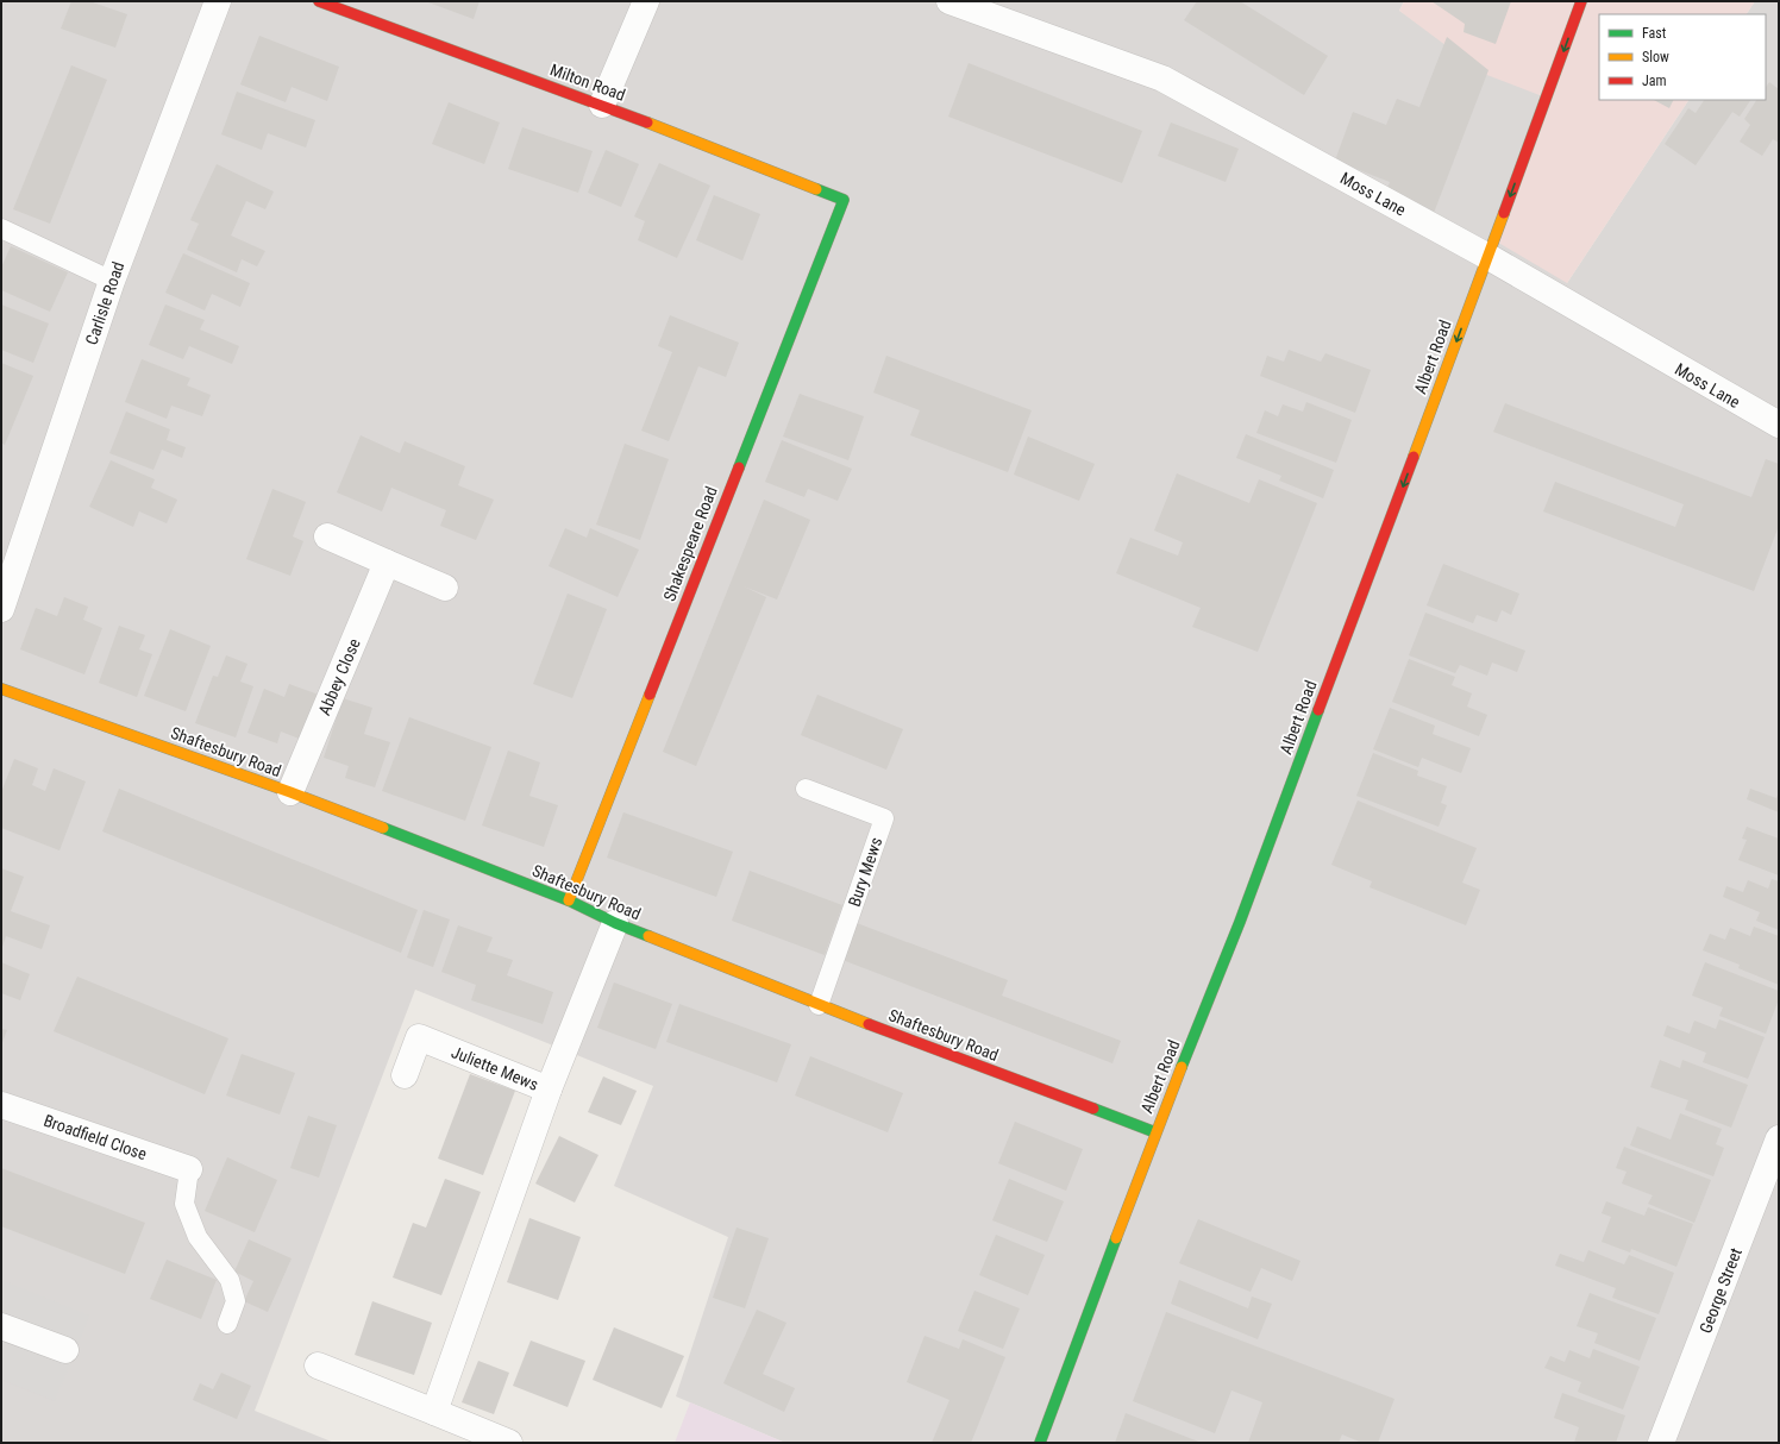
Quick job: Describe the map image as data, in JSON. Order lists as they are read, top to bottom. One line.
{"streets":{"street":["Milton Road","Moss Lane","Carlisle Road","Albert Road","Shakespeare Road","Abbey Close","Shaftesbury Road","Juliette Mews","Broadfield Close","George Street"],"lane":["Bury Mews"]},"crossings":[["Milton Road","Shakespeare Road"],["Moss Lane","Albert Road"],["Albert Road","Shaftesbury Road"],["Shakespeare Road","Shaftesbury Road"],["Abbey Close","Shaftesbury Road"],["Shaftesbury Road","Bury Mews"],["Shaftesbury Road","Juliette Mews"]],"one_way":["Albert Road"],"legend":["Fast","Slow","Jam"]}
